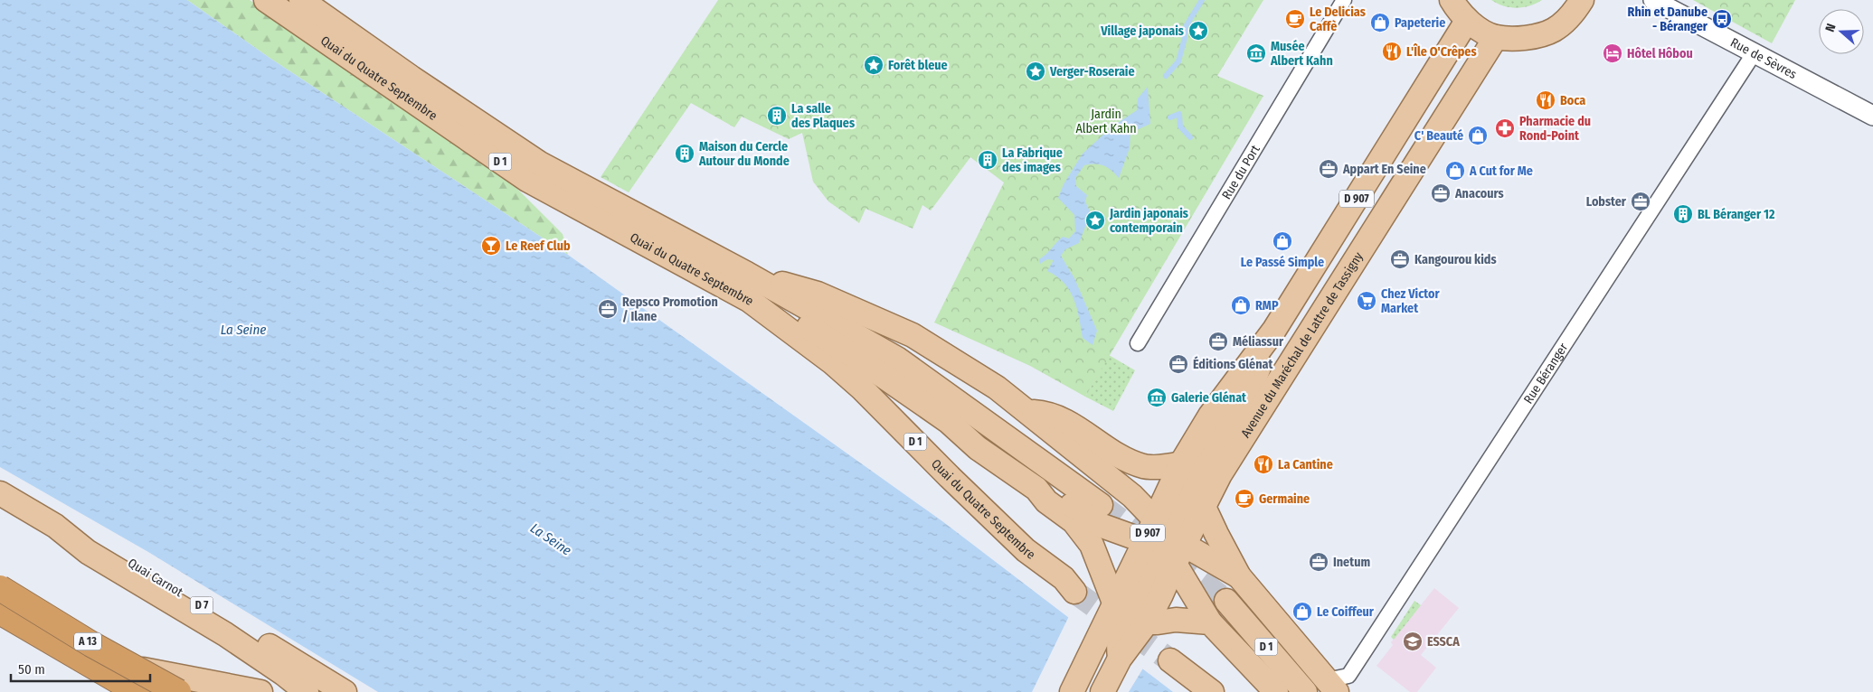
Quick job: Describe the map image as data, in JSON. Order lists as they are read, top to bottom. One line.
{"streets":{"highway":["A 13"],"main road":["Quai du Quatre Septembre","D 1","D 907","Avenue du Maréchal de Lattre de Tassigny","Quai Carnot","D 7"],"street":["Rue de Sèvres","Rue du Port","Rue Béranger"]},"crossings":[["Rue de Sèvres","Rue Béranger"],["D 907","Avenue du Maréchal de Lattre de Tassigny"]],"water":["La Seine"],"parks":["Jardin Albert Kahn"],"places":{"cafe":["Le Delicias Caffè","Germaine"],"bus stop":["Rhin et Danube - Béranger"],"shop":["Papeterie","C' Beauté","A Cut for Me","Le Passé Simple","RMP","Le Coiffeur"],"place":["Village japonais","Forêt bleue","Verger-Roseraie","Jardin japonais contemporain"],"restaurant":["L'Île O'Crêpes","Boca","La Cantine"],"museum":["Musée Albert Kahn","Galerie Glénat"],"hotel":["Hôtel Hôbou"],"building":["La salle des Plaques","Maison du Cercle Autour du Monde","La Fabrique des images","BL Béranger 12"],"pharmacy":["Pharmacie du Rond-Point"],"office":["Appart En Seine","Anacours","Lobster","Kangourou kids","Repsco Promotion / Ilane","Méliassur","Éditions Glénat","Inetum"],"bar":["Le Reef Club"],"supermarket":["Chez Victor Market"],"school or university":["ESSCA"]},"scale_bar":"50 m","north":"left"}
